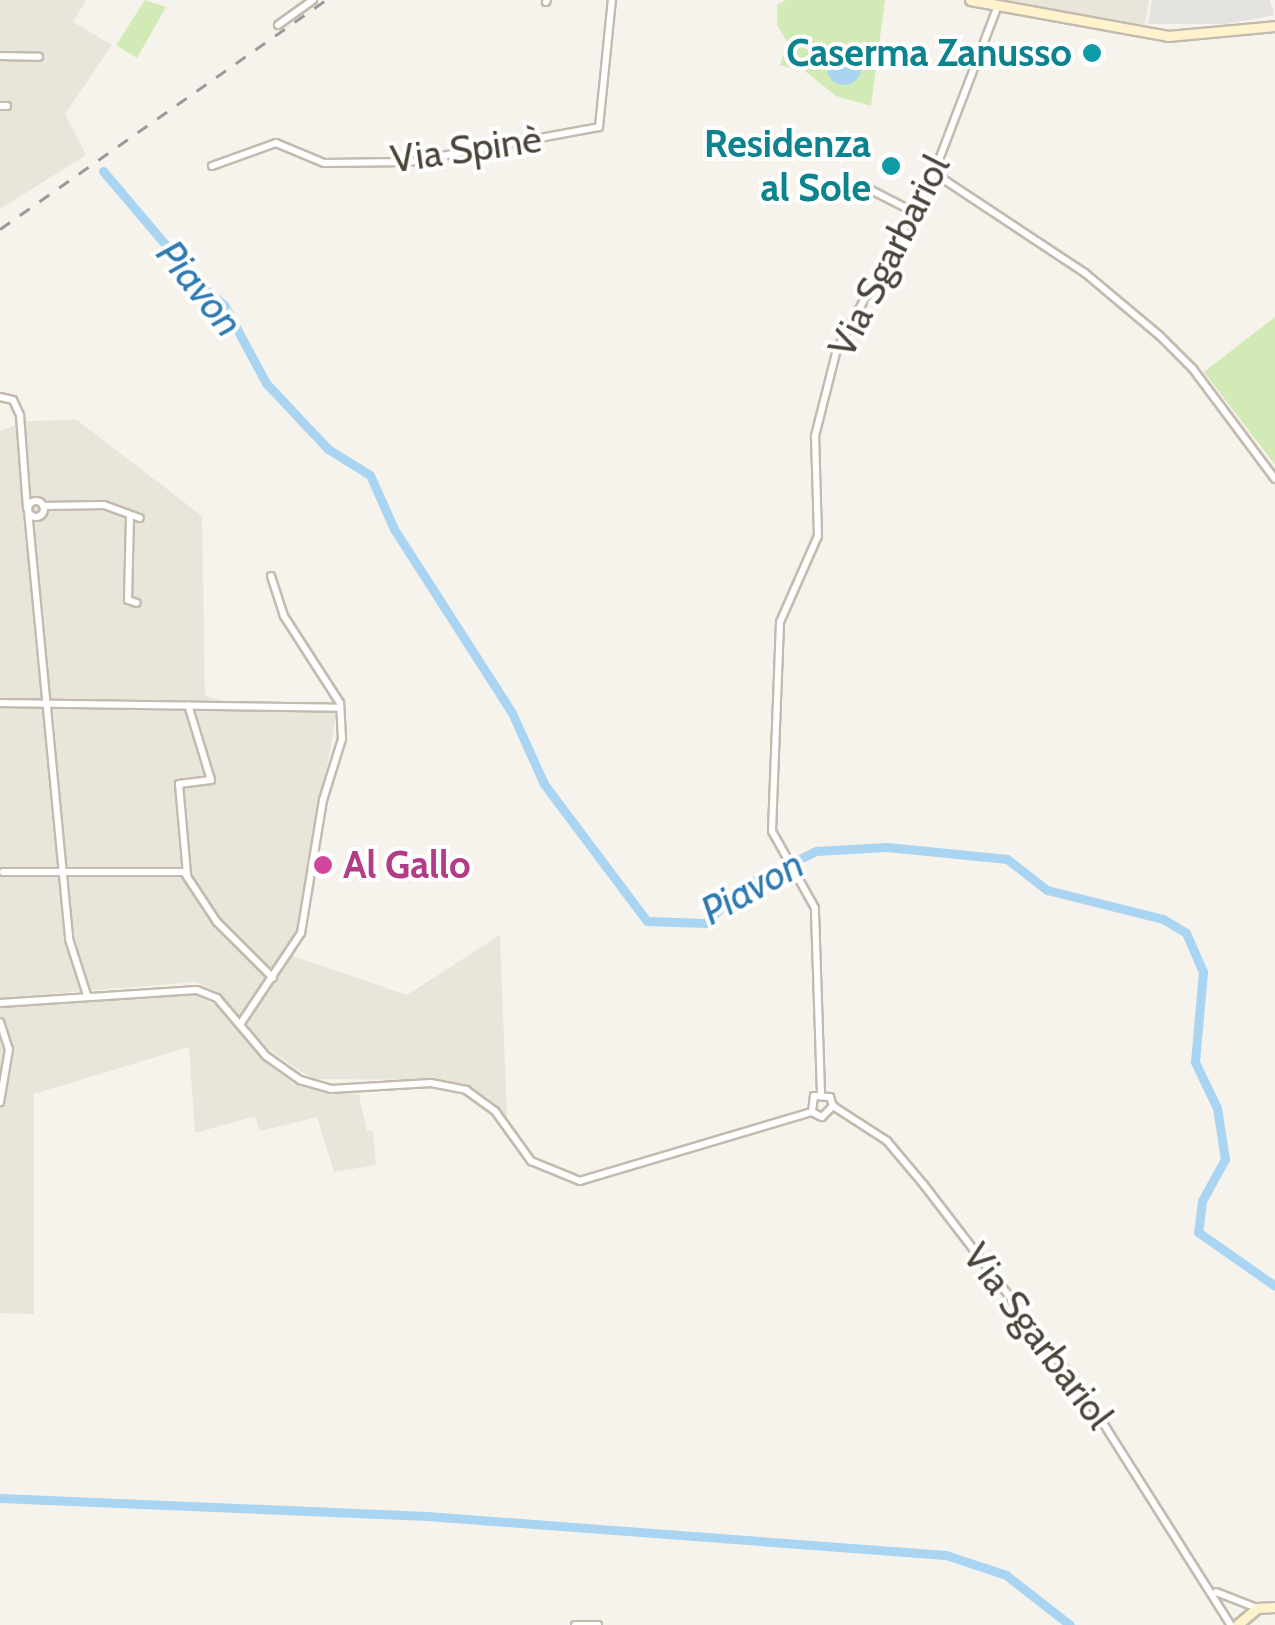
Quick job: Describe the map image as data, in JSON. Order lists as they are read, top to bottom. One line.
{"streets":{"street":["Via Spinè","Via Sgarbariol"]},"water":["Piavon"],"places":["Caserma Zanusso","Residenza al Sole","Al Gallo"]}
